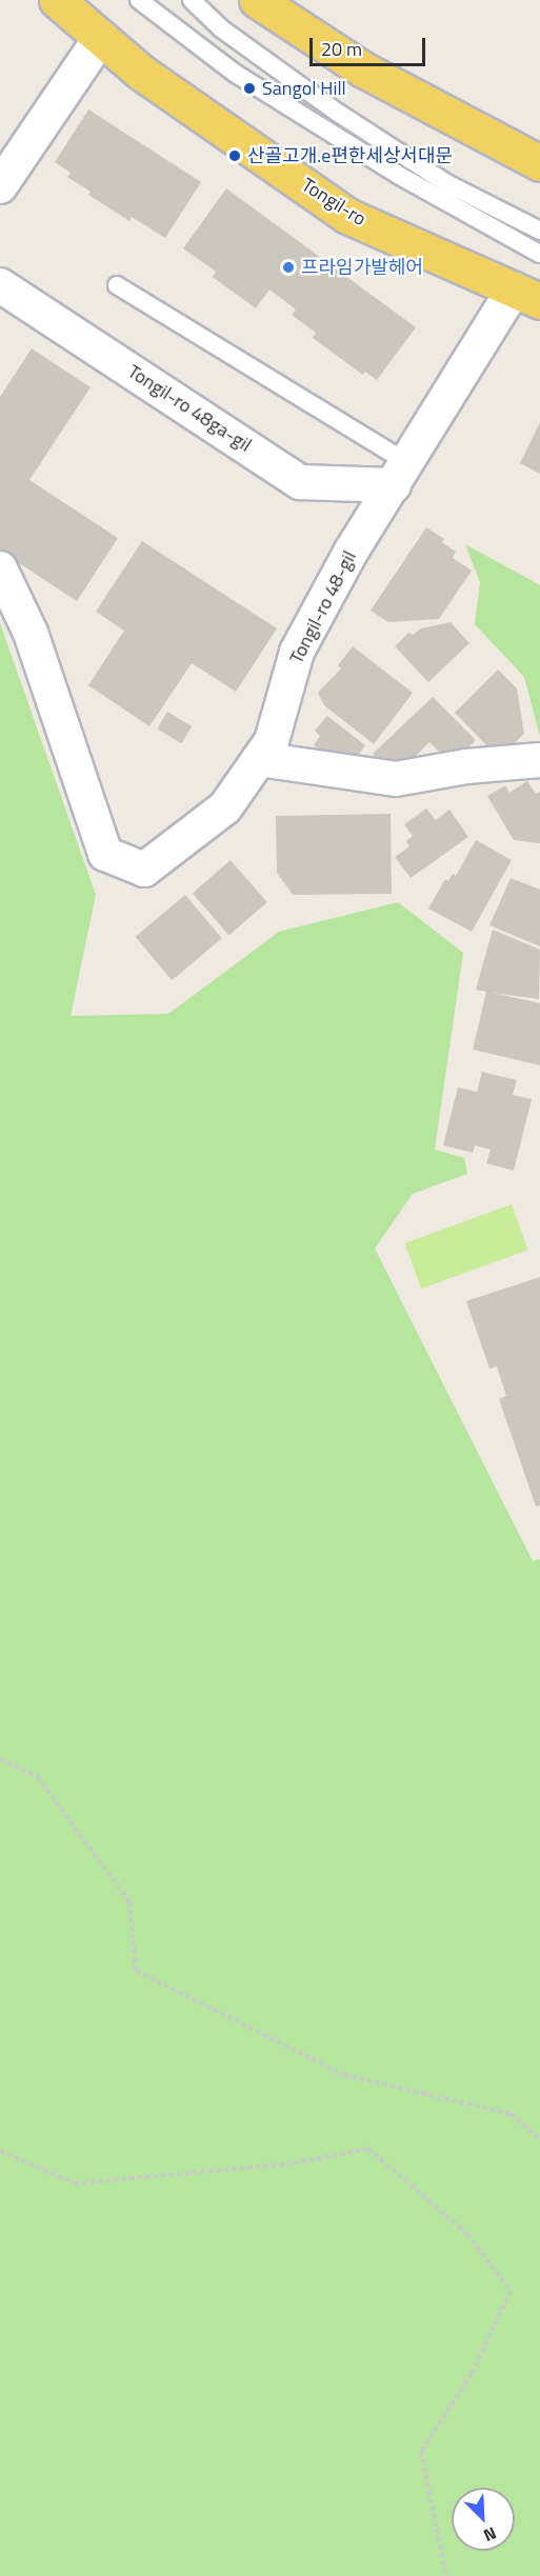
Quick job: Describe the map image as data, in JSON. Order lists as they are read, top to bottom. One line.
{"streets":{"main road":["Tongil-ro"],"street":["Tongil-ro 48ga-gil","Tongil-ro 48-gil"]},"crossings":[["Tongil-ro","Tongil-ro 48-gil"],["Tongil-ro 48ga-gil","Tongil-ro 48-gil"]],"places":["Sangol Hill","산골고개.e편한세상서대문","프라임가발헤어"],"scale_bar":"20 m","north":"bottom right"}
